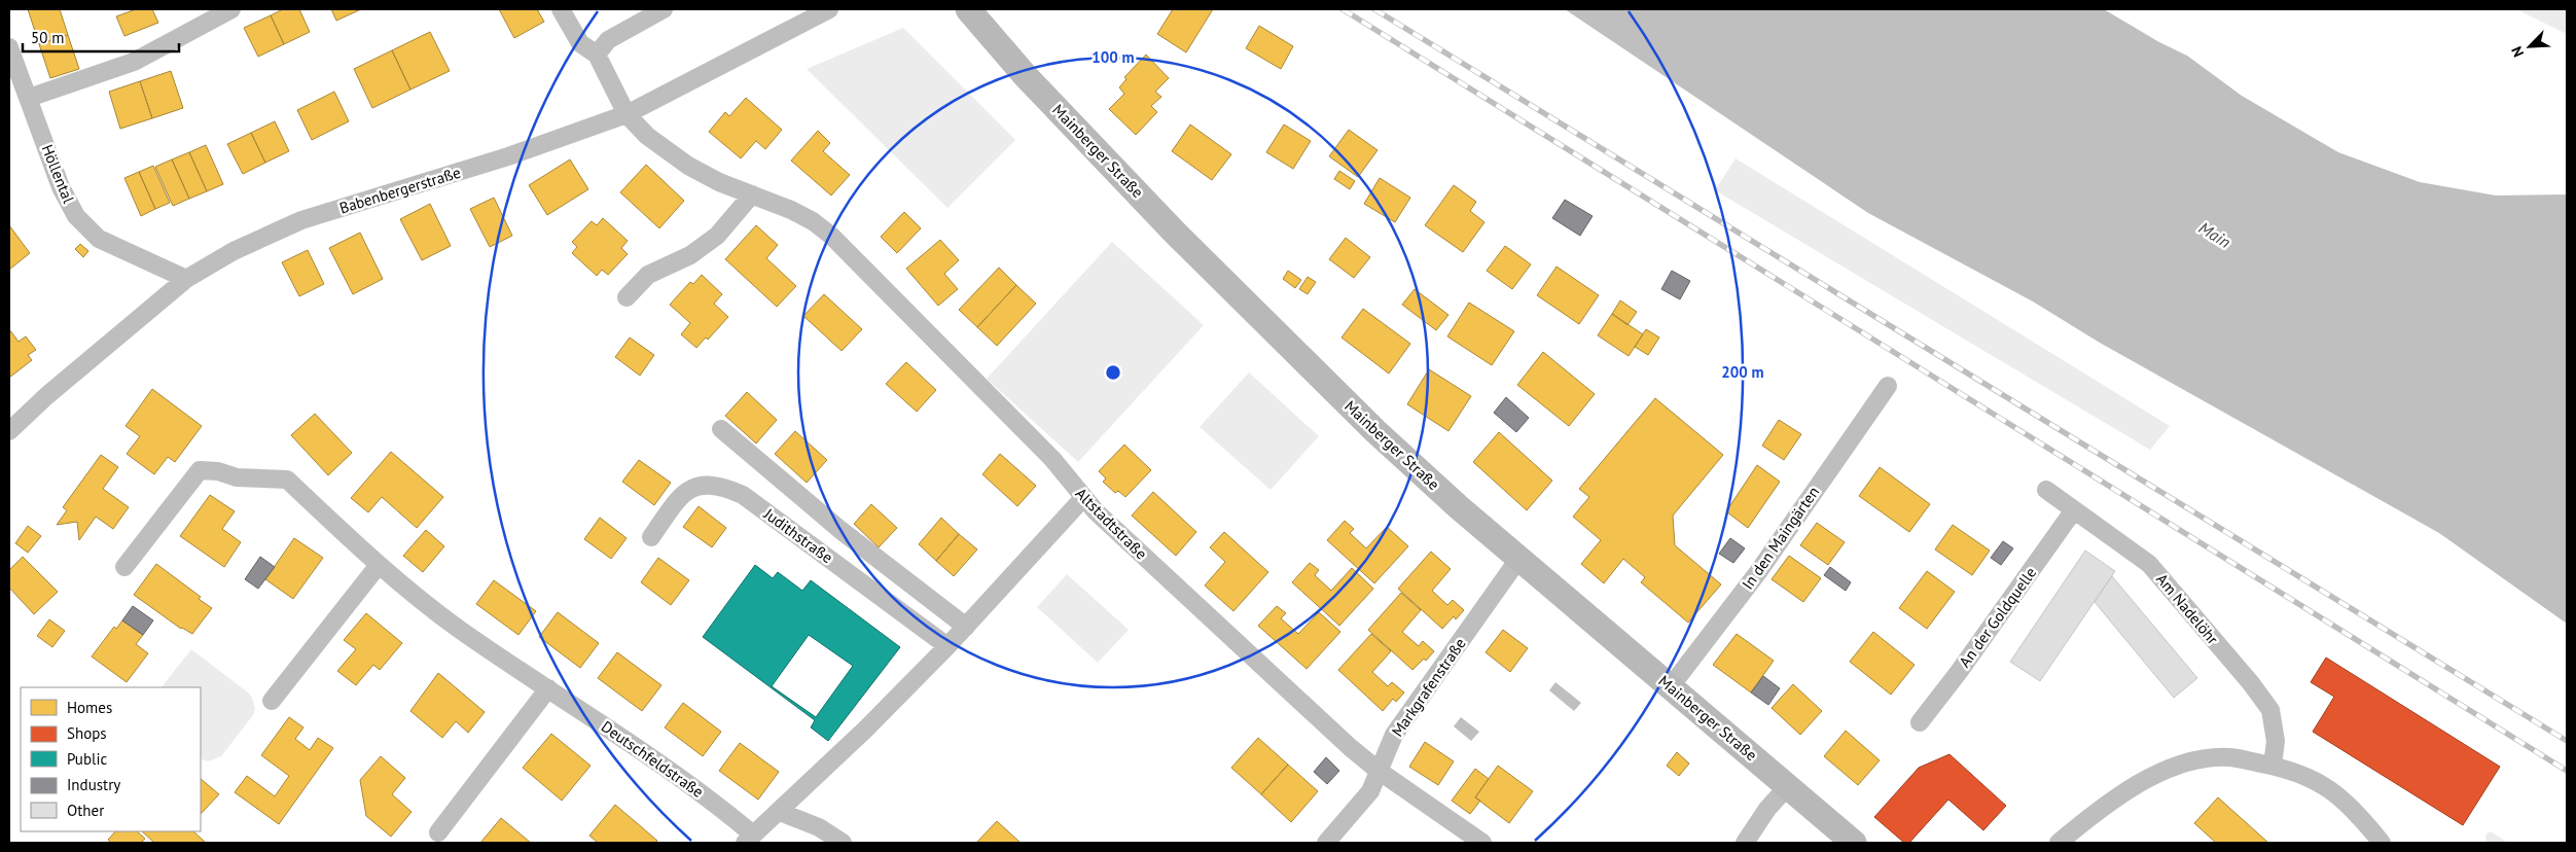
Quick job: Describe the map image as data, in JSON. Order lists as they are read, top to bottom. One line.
{"streets":{"main road":["Mainberger Straße"],"street":["Höllental","Babenbergerstraße","Altstadtstraße","Judithstraße","In den Maingärten","Am Nadelöhr","An der Goldquelle","Markgrafenstraße","Deutschfeldstraße"]},"crossings":[["Mainberger Straße","In den Maingärten"],["Mainberger Straße","Markgrafenstraße"],["Höllental","Babenbergerstraße"],["Babenbergerstraße","Altstadtstraße"],["Altstadtstraße","Markgrafenstraße"],["Am Nadelöhr","An der Goldquelle"]],"water":["Main"],"legend":["Homes","Shops","Public","Industry","Other"],"scale_bar":"50 m","north":"bottom left","rings":["100 m","200 m"]}
